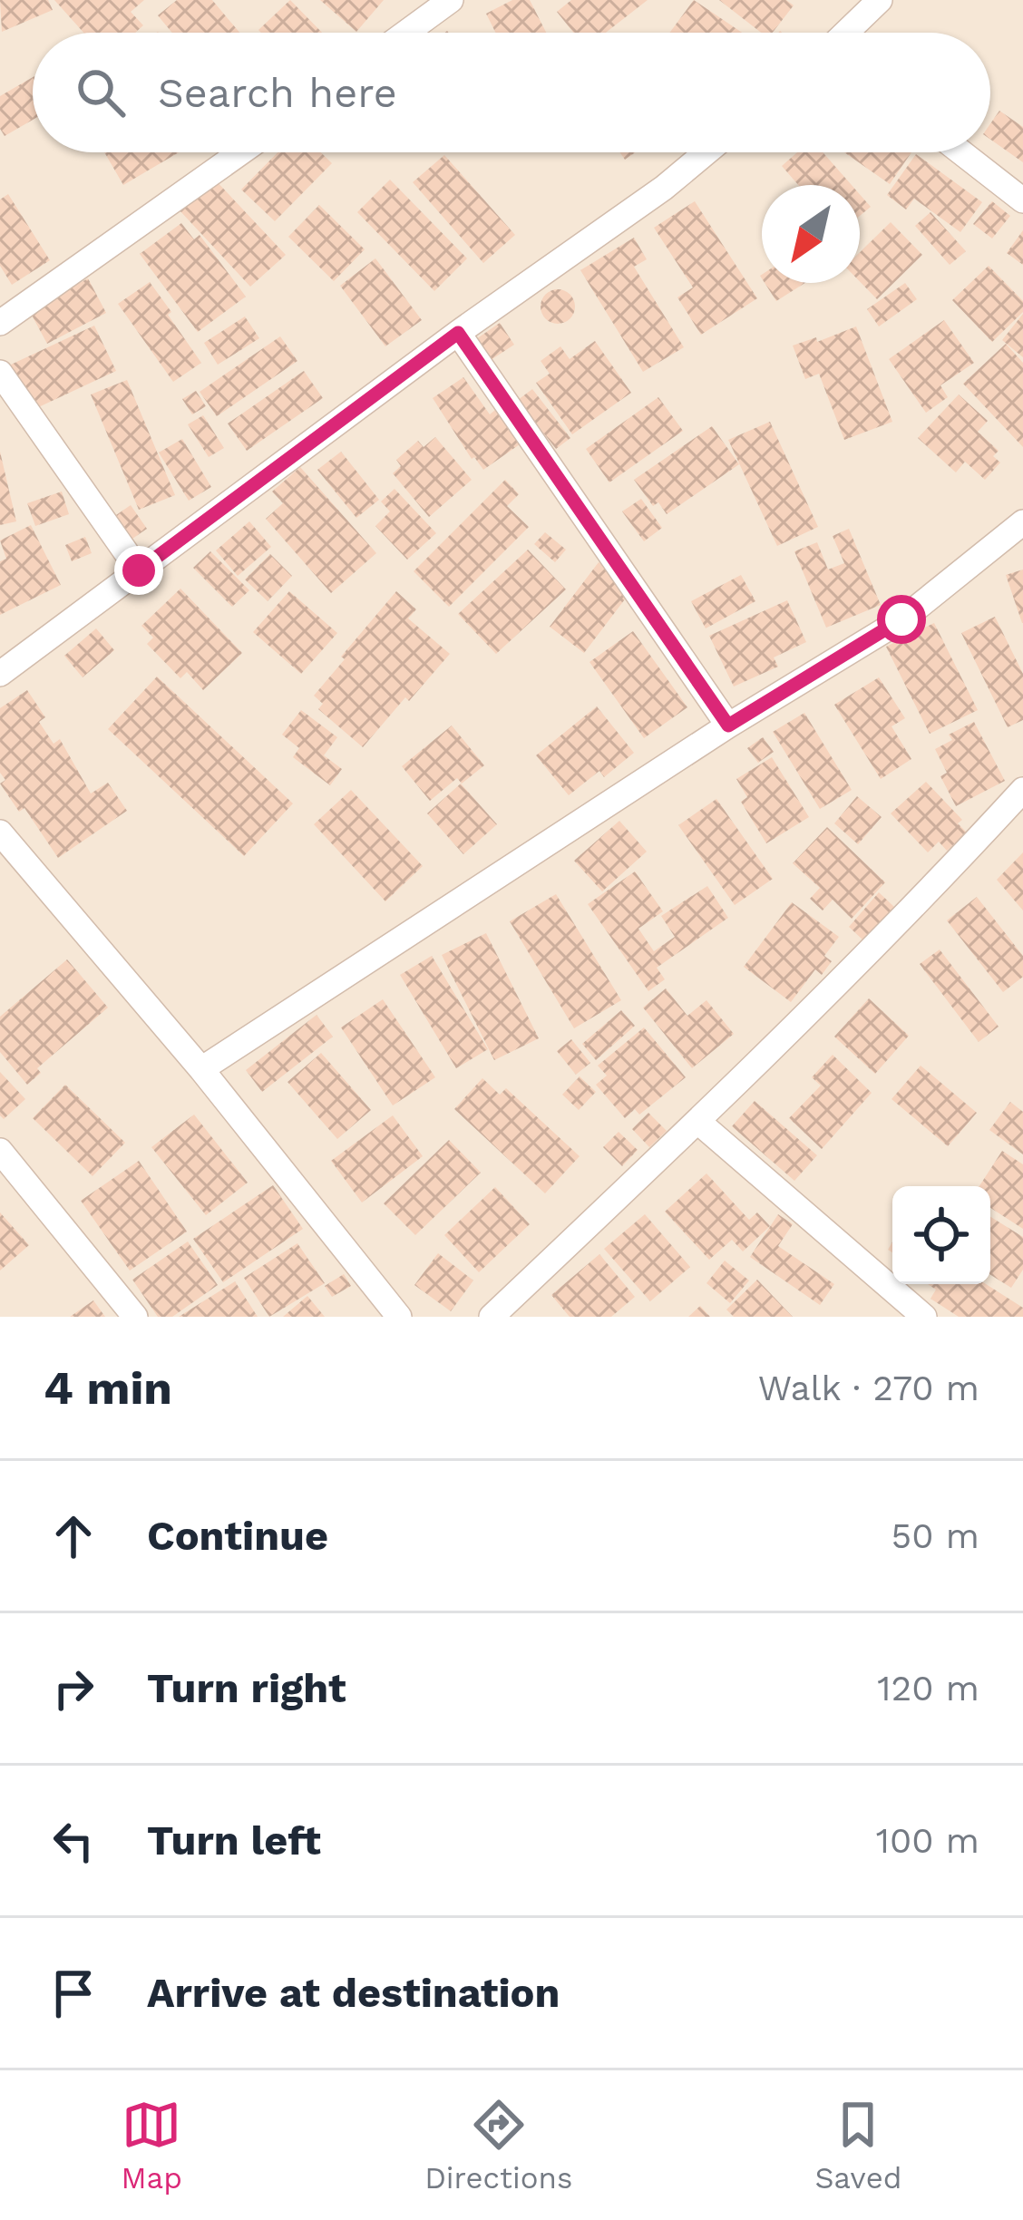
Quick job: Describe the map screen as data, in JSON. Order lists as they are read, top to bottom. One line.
{"north":"bottom left","page":{"search":"Search here","heading":["4 min","Walk · 270 m"],"list":[["Continue","50 m"],["Turn right","120 m"],["Turn left","100 m"],"Arrive at destination"],"nav":["Map","Directions","Saved"]}}
